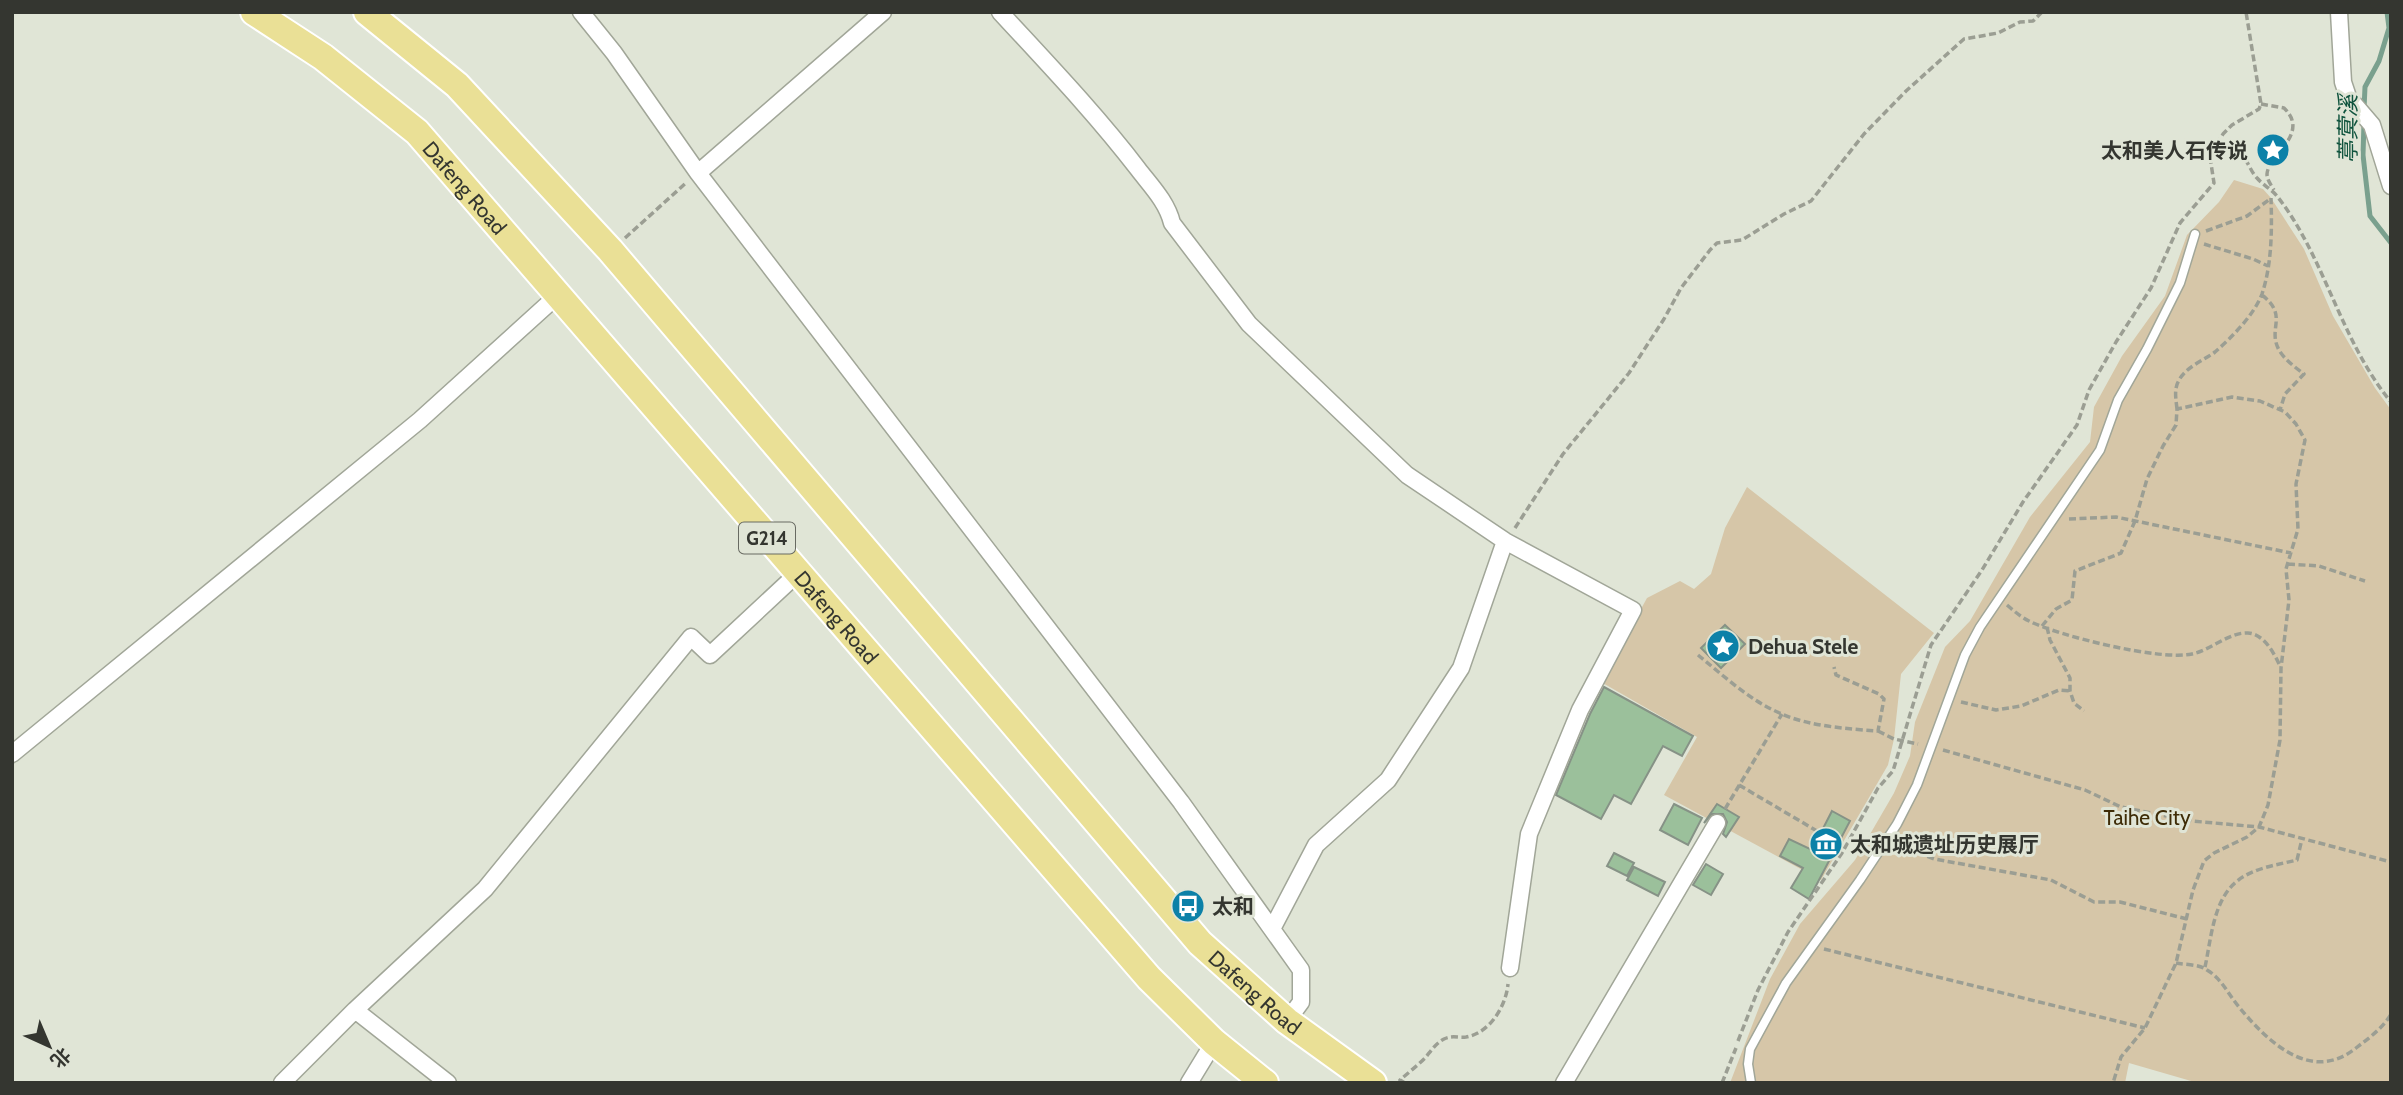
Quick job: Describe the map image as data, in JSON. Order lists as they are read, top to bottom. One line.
{"streets":{"highway":["Dafeng Road","G214"]},"water":["葶蓂溪"],"parks":["Taihe City"],"places":{"place":["太和美人石传说","Dehua Stele"],"museum":["太和城遗址历史展厅"],"bus stop":["太和"]},"north":"bottom right"}
